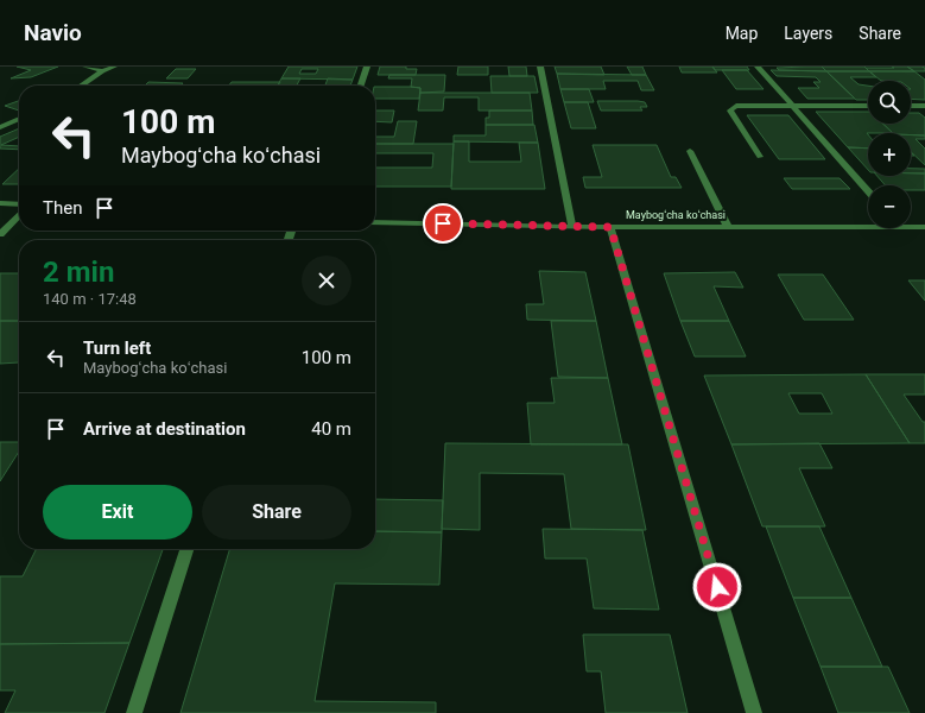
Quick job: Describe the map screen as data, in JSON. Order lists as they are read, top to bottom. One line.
{"streets":{"street":["Maybogʻcha koʻchasi"]},"page":{"header":"Navio","nav":["Map","Layers","Share"],"map_buttons":["+","−"],"turn":["100 m","Maybogʻcha koʻchasi"],"then":"Then","heading":["2 min","140 m · 17:48"],"list":[{"name":"Turn left","note":"Maybogʻcha koʻchasi","value":"100 m"},{"name":"Arrive at destination","value":"40 m"}],"buttons":["Exit","Share"]}}
